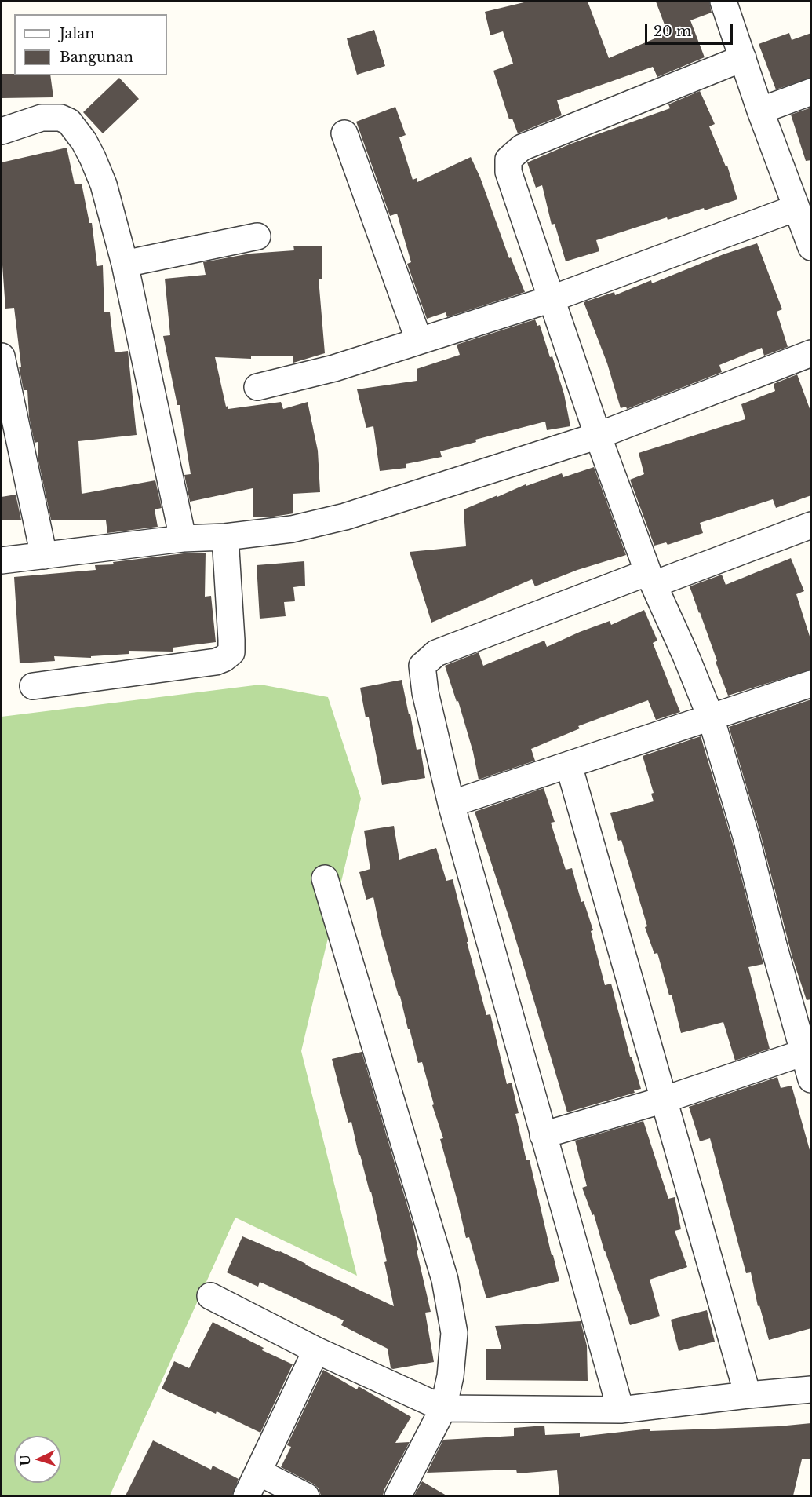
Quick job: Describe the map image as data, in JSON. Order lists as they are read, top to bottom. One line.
{"legend":["Jalan","Bangunan"],"scale_bar":"20 m","north":"left"}
